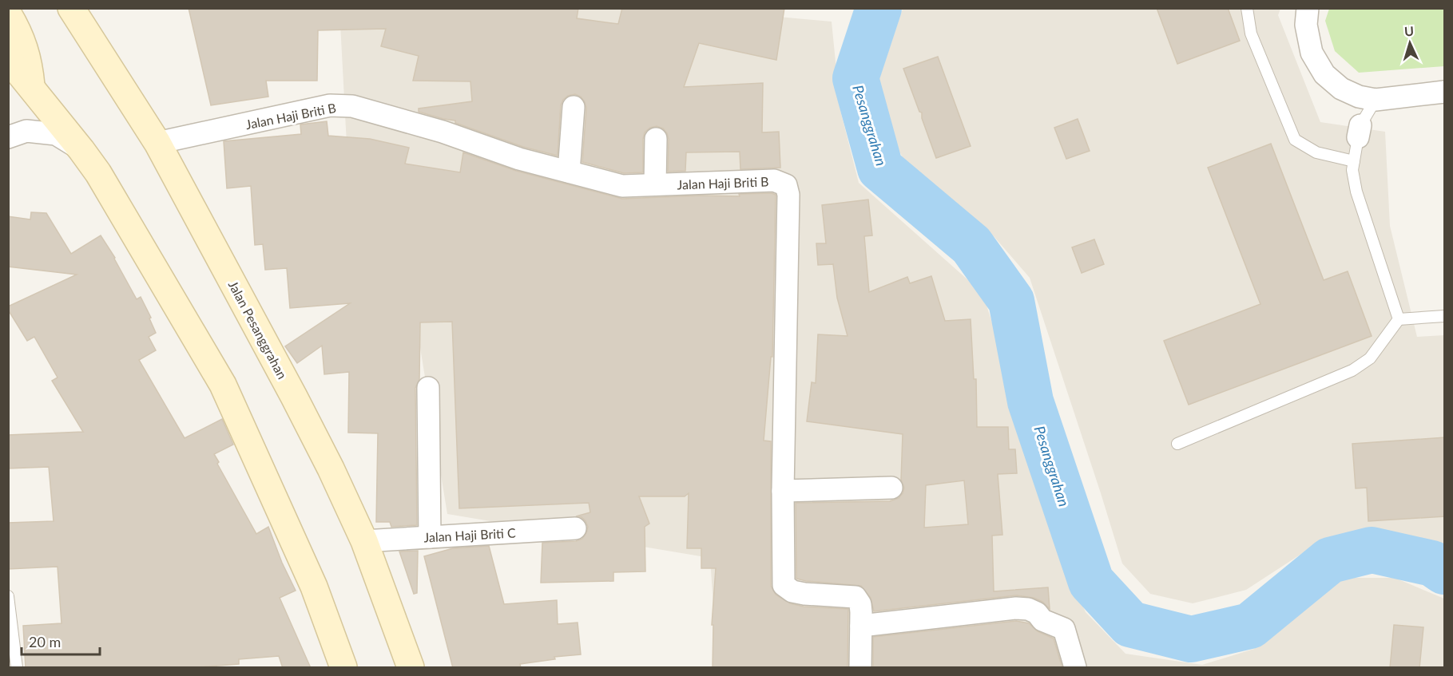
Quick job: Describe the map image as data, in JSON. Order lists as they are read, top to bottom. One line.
{"streets":{"main road":["Jalan Pesanggrahan"],"street":["Jalan Haji Briti B","Jalan Haji Briti C"]},"crossings":[["Jalan Haji Briti B","Jalan Pesanggrahan"],["Jalan Pesanggrahan","Jalan Haji Briti C"]],"water":["Pesanggrahan"],"scale_bar":"20 m","north":"top"}
